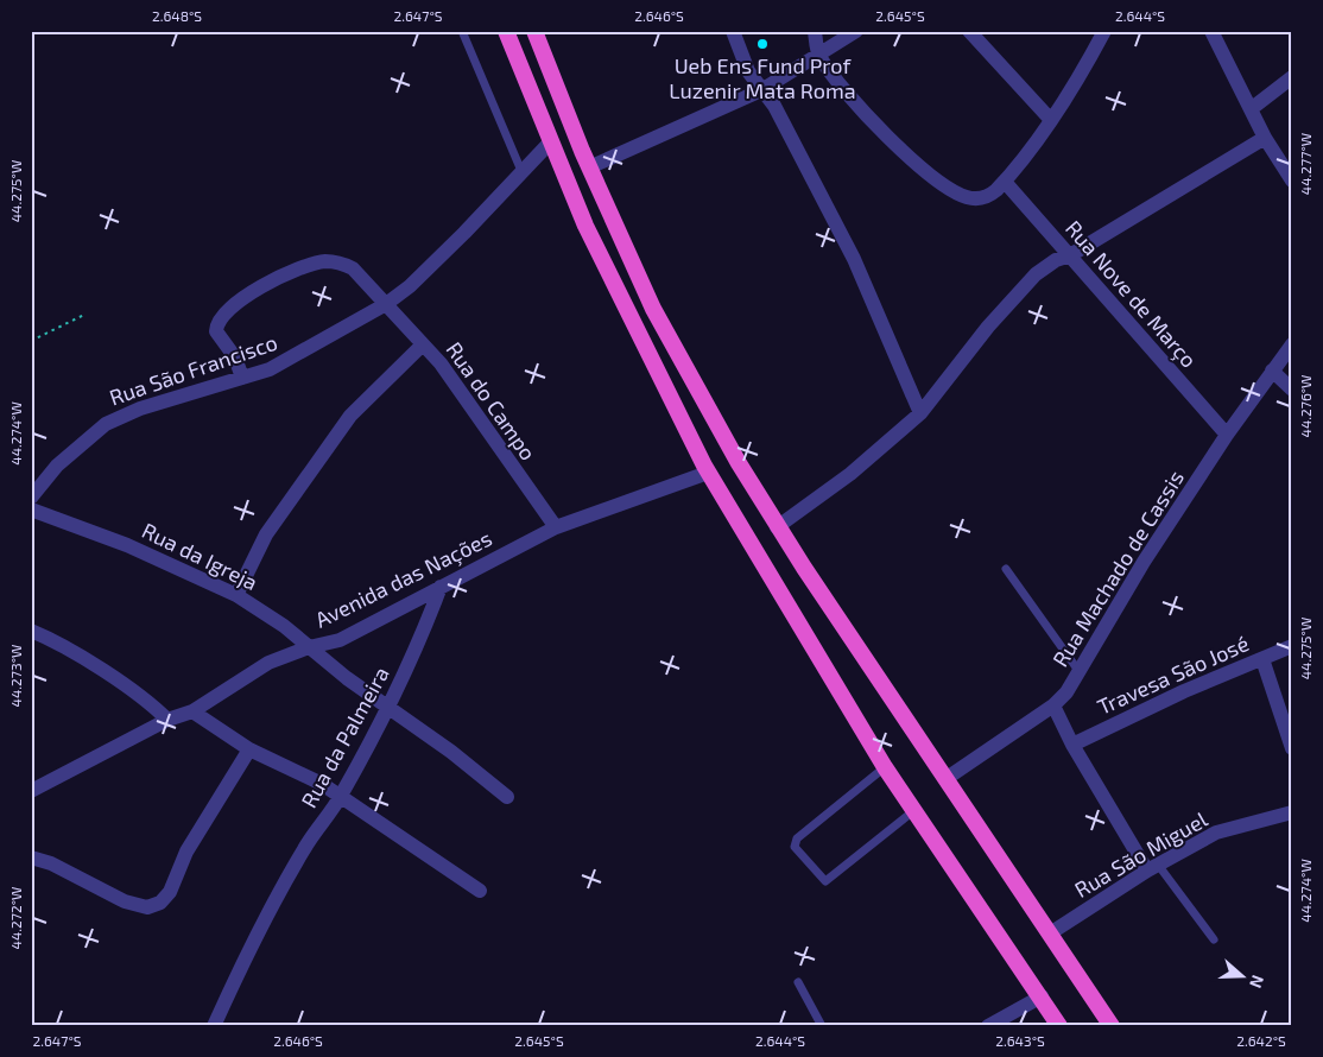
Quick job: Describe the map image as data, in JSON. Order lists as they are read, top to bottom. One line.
{"streets":{"street":["Rua Nove de Março","Rua São Francisco","Rua do Campo","Rua da Igreja","Rua Machado de Cassis","Avenida das Nações","Travesa São José","Rua da Palmeira","Rua São Miguel"]},"crossings":[["Rua Nove de Março","Rua Machado de Cassis"],["Rua São Francisco","Rua do Campo"],["Rua do Campo","Avenida das Nações"],["Rua da Igreja","Avenida das Nações"],["Rua da Igreja","Rua da Palmeira"],["Avenida das Nações","Rua da Palmeira"]],"places":["Ueb Ens Fund Prof Luzenir Mata Roma"],"north":"right","coordinates":["2.648°S","2.647°S","2.646°S","2.645°S","2.644°S","44.277°W","44.275°W","44.276°W","44.274°W","44.273°W","44.272°W","2.643°S","2.642°S"]}
